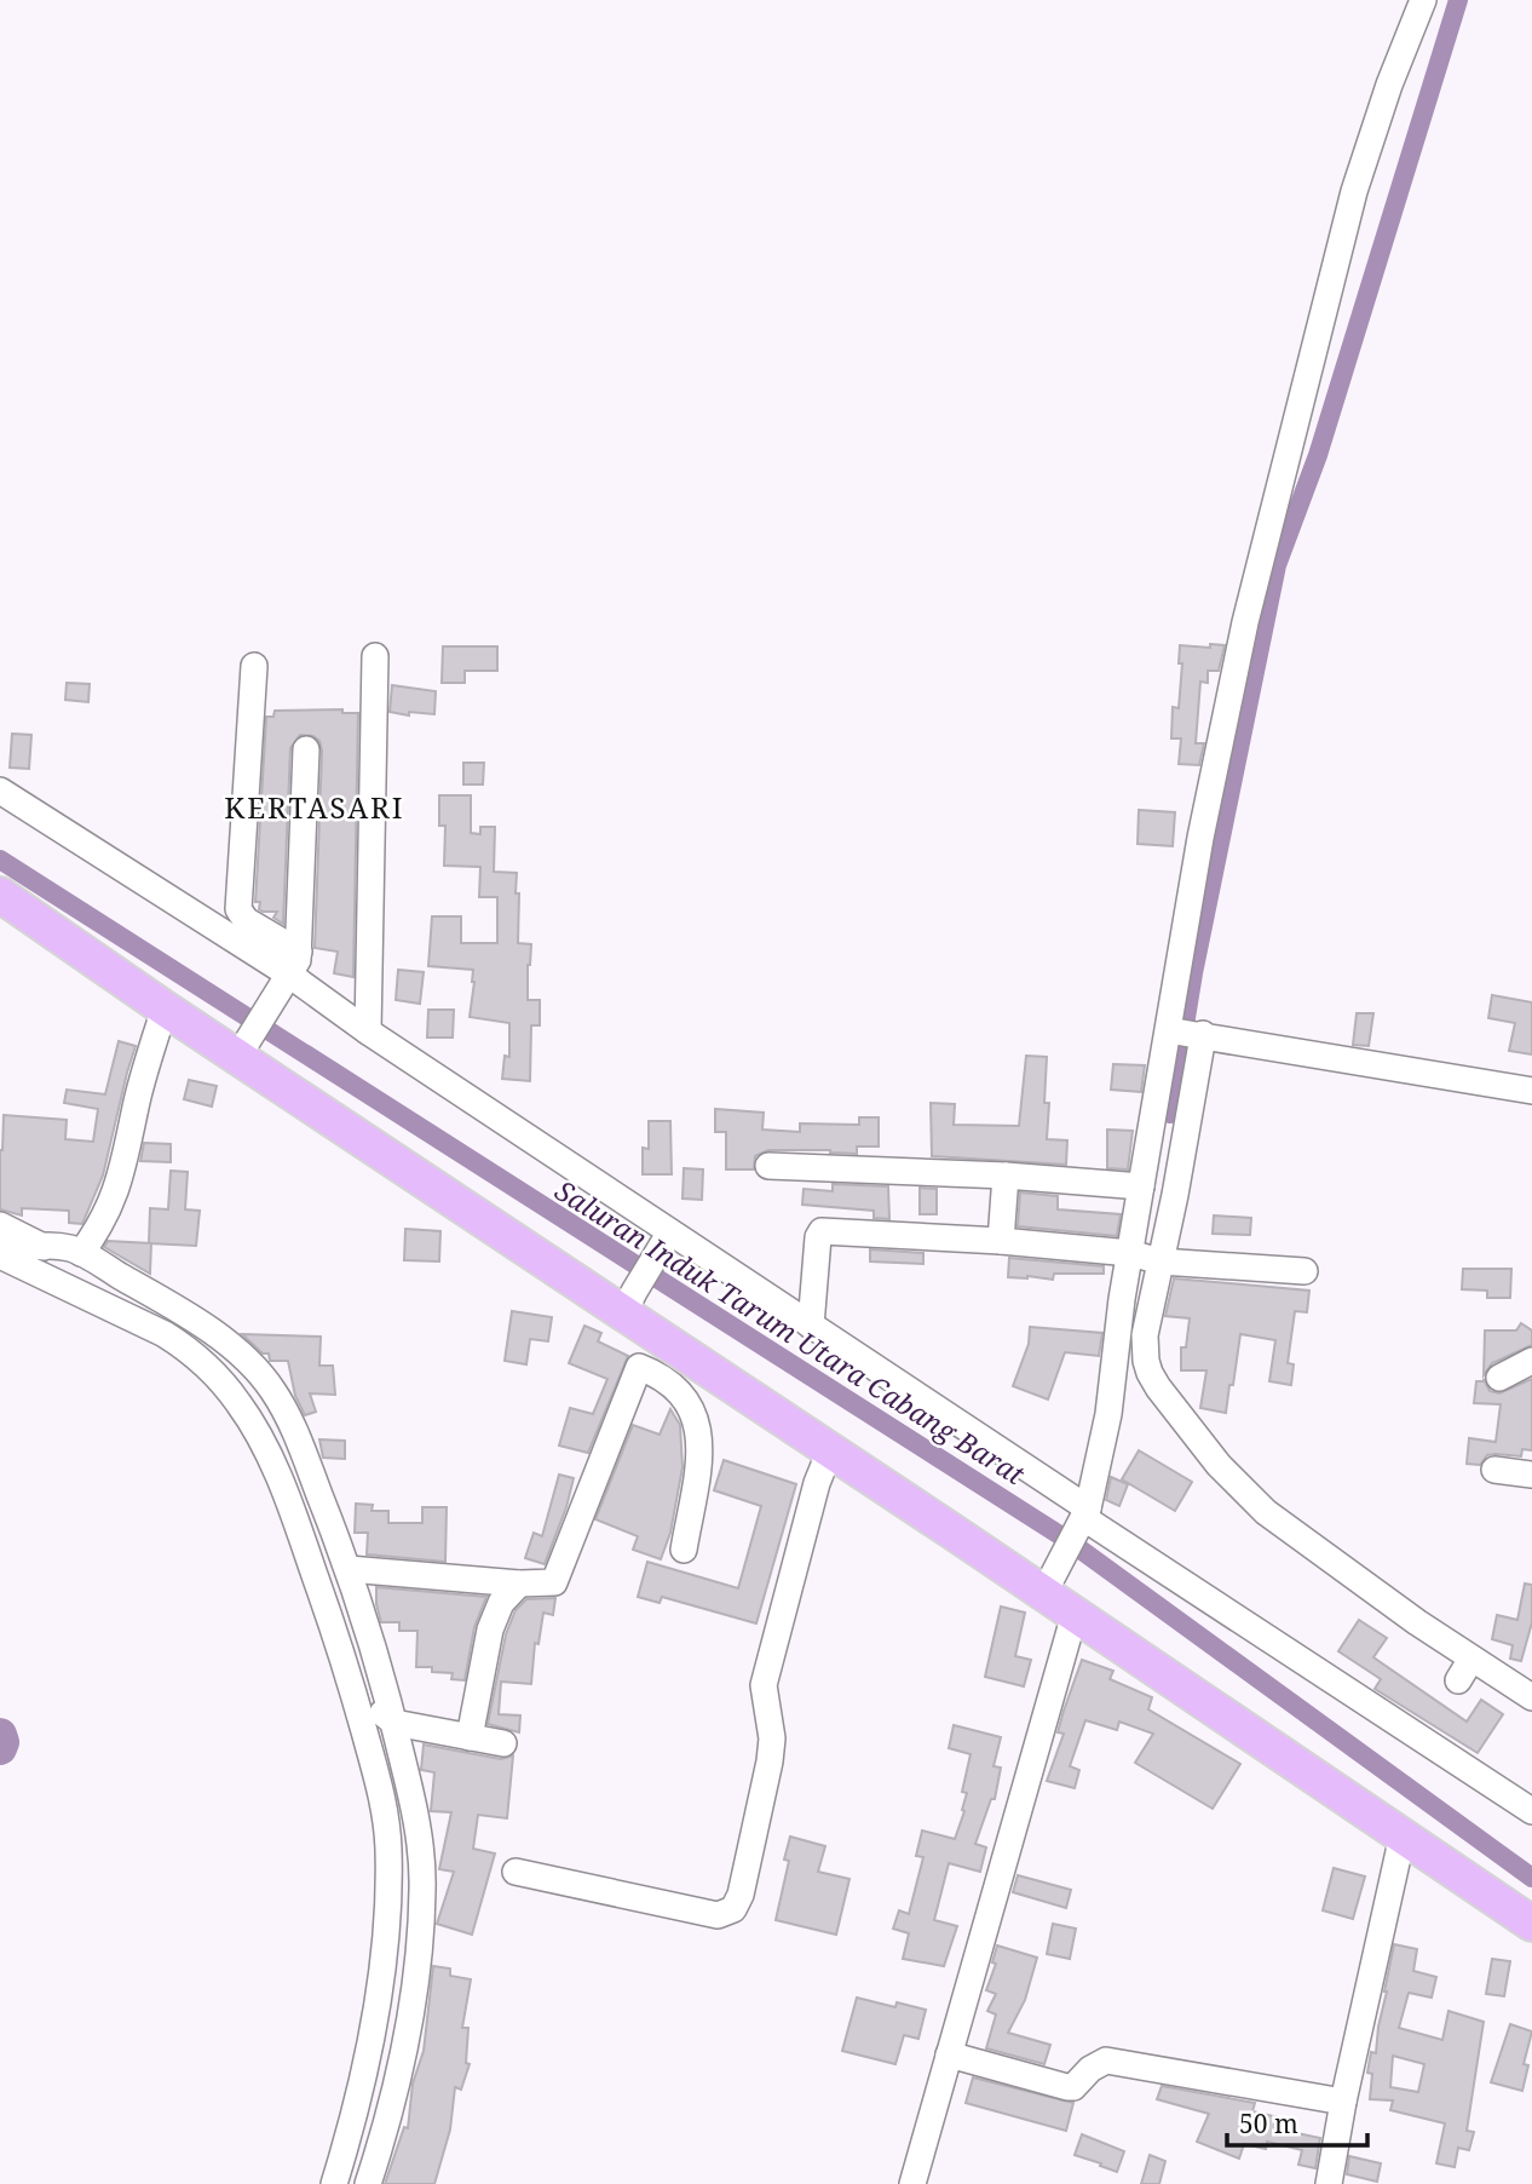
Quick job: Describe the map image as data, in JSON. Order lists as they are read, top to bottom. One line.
{"districts":["KERTASARI"],"water":["Saluran Induk Tarum Utara Cabang Barat"],"scale_bar":"50 m"}
